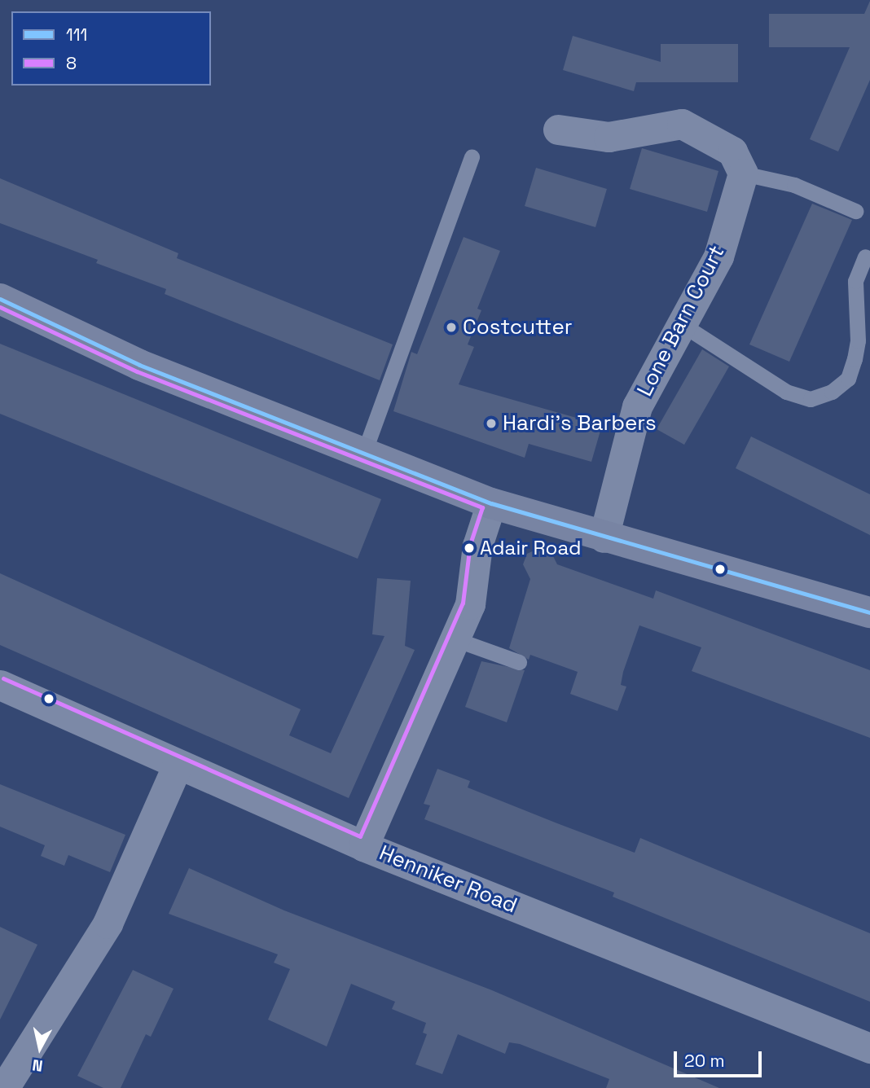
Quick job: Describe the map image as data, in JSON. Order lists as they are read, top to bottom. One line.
{"streets":{"street":["Lone Barn Court","Henniker Road"]},"places":["Costcutter","Hardi's Barbers","Adair Road"],"lines":["transit line 111","transit line 8"],"legend":["111","8"],"scale_bar":"20 m","north":"bottom"}
